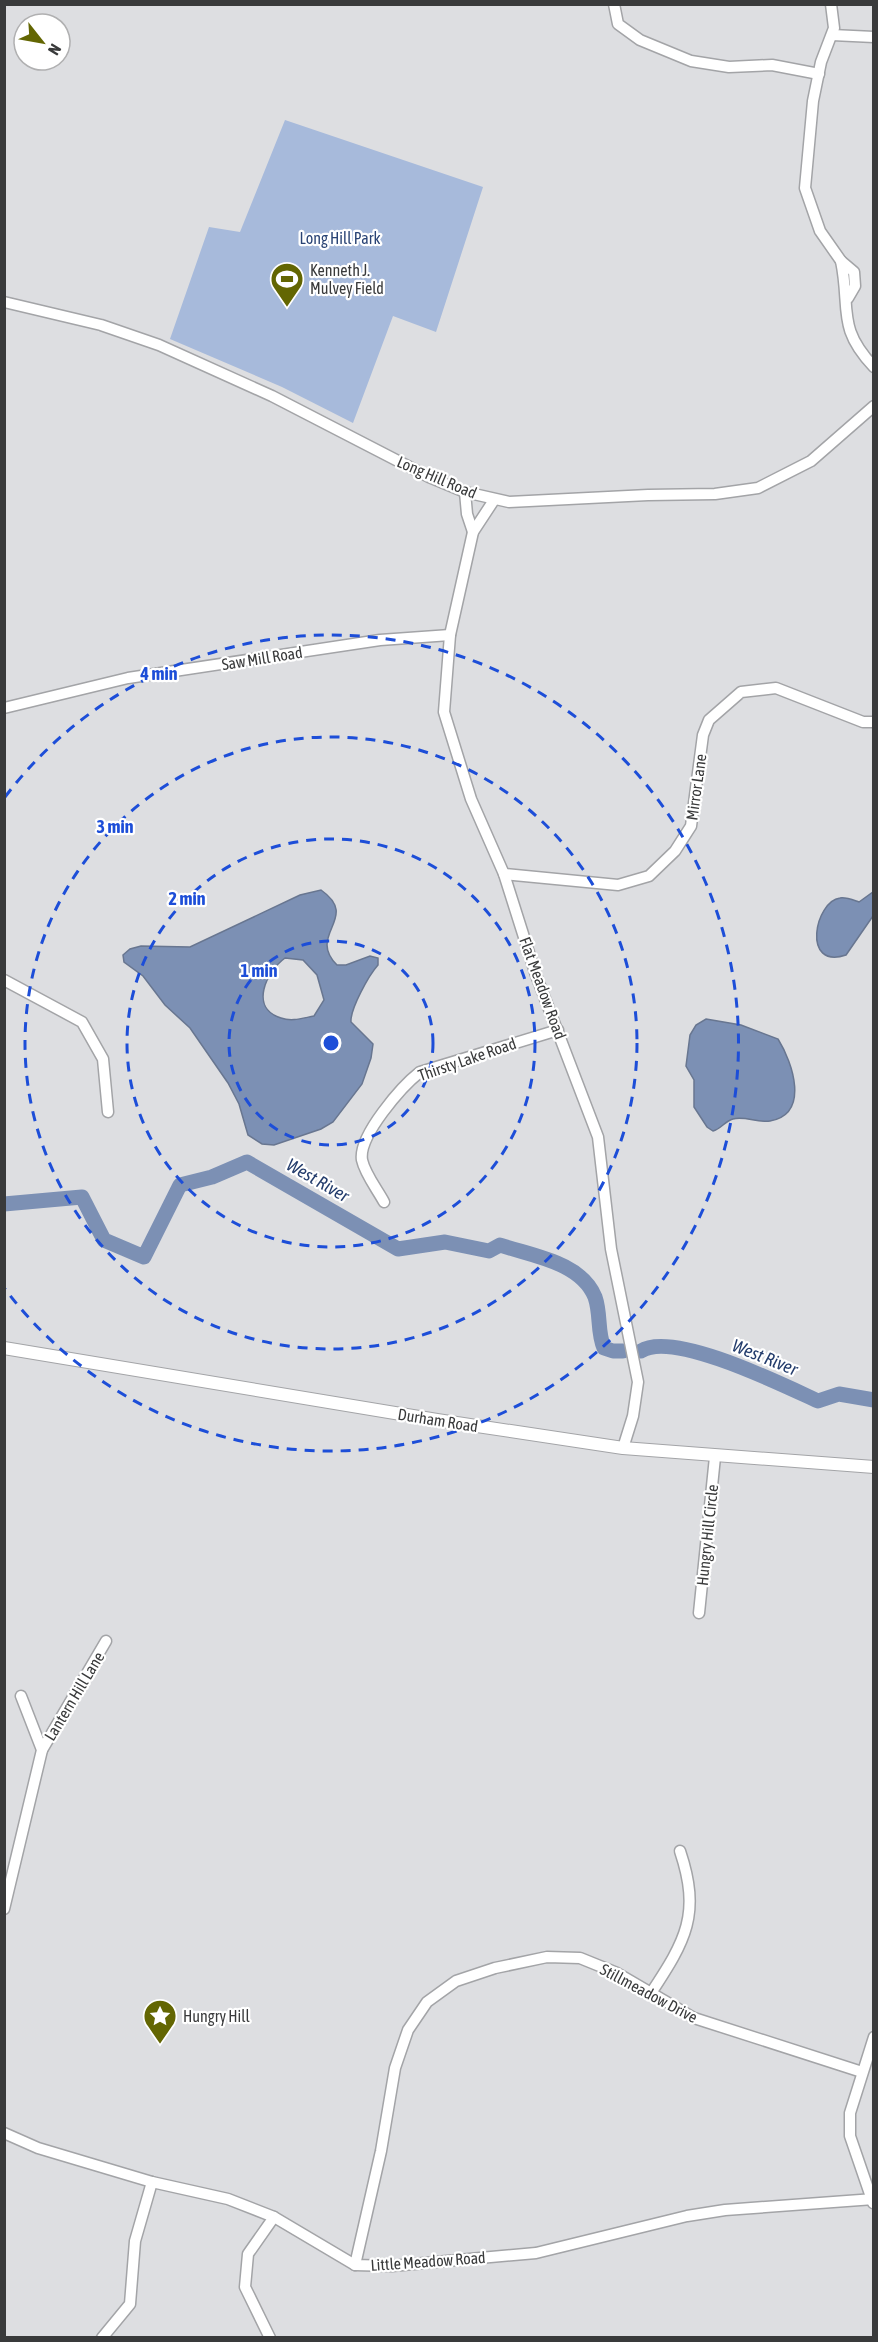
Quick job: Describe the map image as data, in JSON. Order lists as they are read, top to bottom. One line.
{"streets":{"main road":["Durham Road"],"street":["Long Hill Road","Saw Mill Road","Mirror Lane","Flat Meadow Road","Thirsty Lake Road","Hungry Hill Circle","Lantern Hill Lane","Stillmeadow Drive","Little Meadow Road"]},"crossings":[["Long Hill Road","Flat Meadow Road"],["Saw Mill Road","Flat Meadow Road"],["Mirror Lane","Flat Meadow Road"],["Flat Meadow Road","Thirsty Lake Road"],["Flat Meadow Road","Durham Road"],["Durham Road","Hungry Hill Circle"],["Stillmeadow Drive","Little Meadow Road"]],"water":["West River"],"parks":["Long Hill Park"],"places":{"sports":["Kenneth J. Mulvey Field"],"place":["Hungry Hill"]},"north":"bottom right","rings":["4 min","3 min","2 min","1 min"]}
